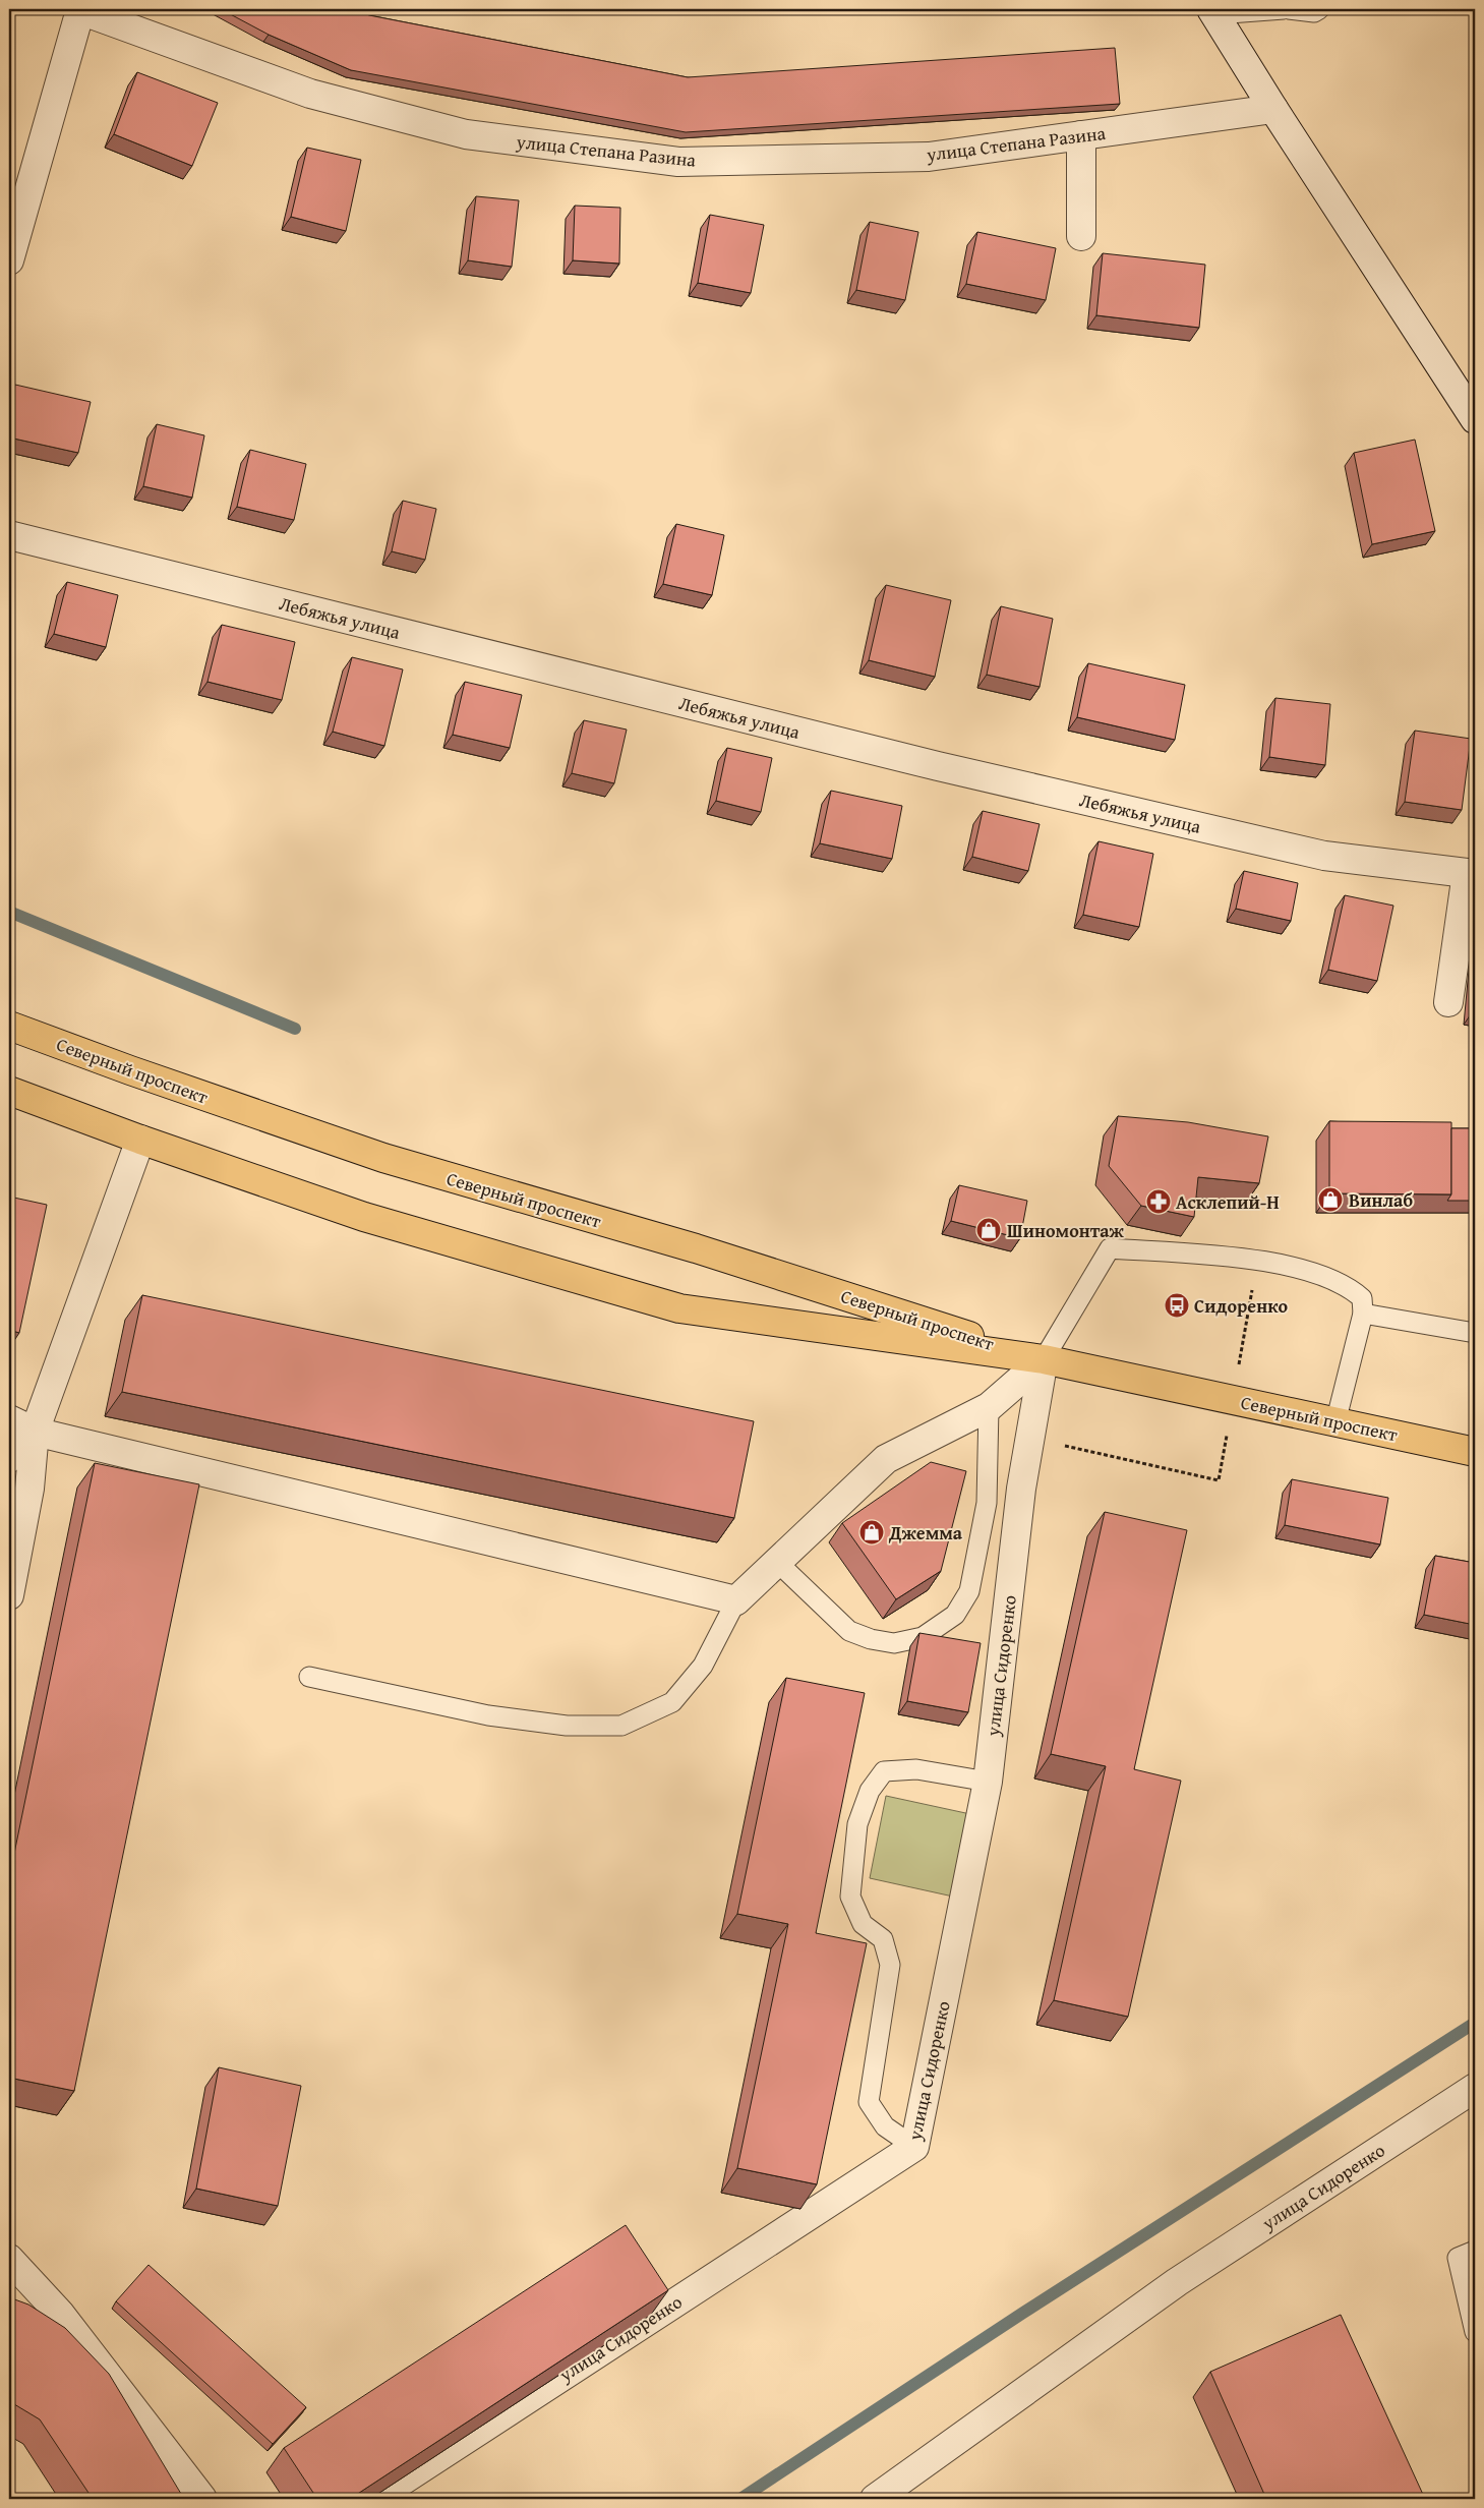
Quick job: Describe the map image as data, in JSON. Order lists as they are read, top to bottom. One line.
{"streets":{"main road":["Северный проспект"],"street":["улица Степана Разина","Лебяжья улица","улица Сидоренко"]},"crossings":[["Северный проспект","улица Сидоренко"]],"places":{"shop":["Винлаб","Шиномонтаж","Джемма"],"pharmacy":["Асклепий-Н"],"bus stop":["Сидоренко"]}}
